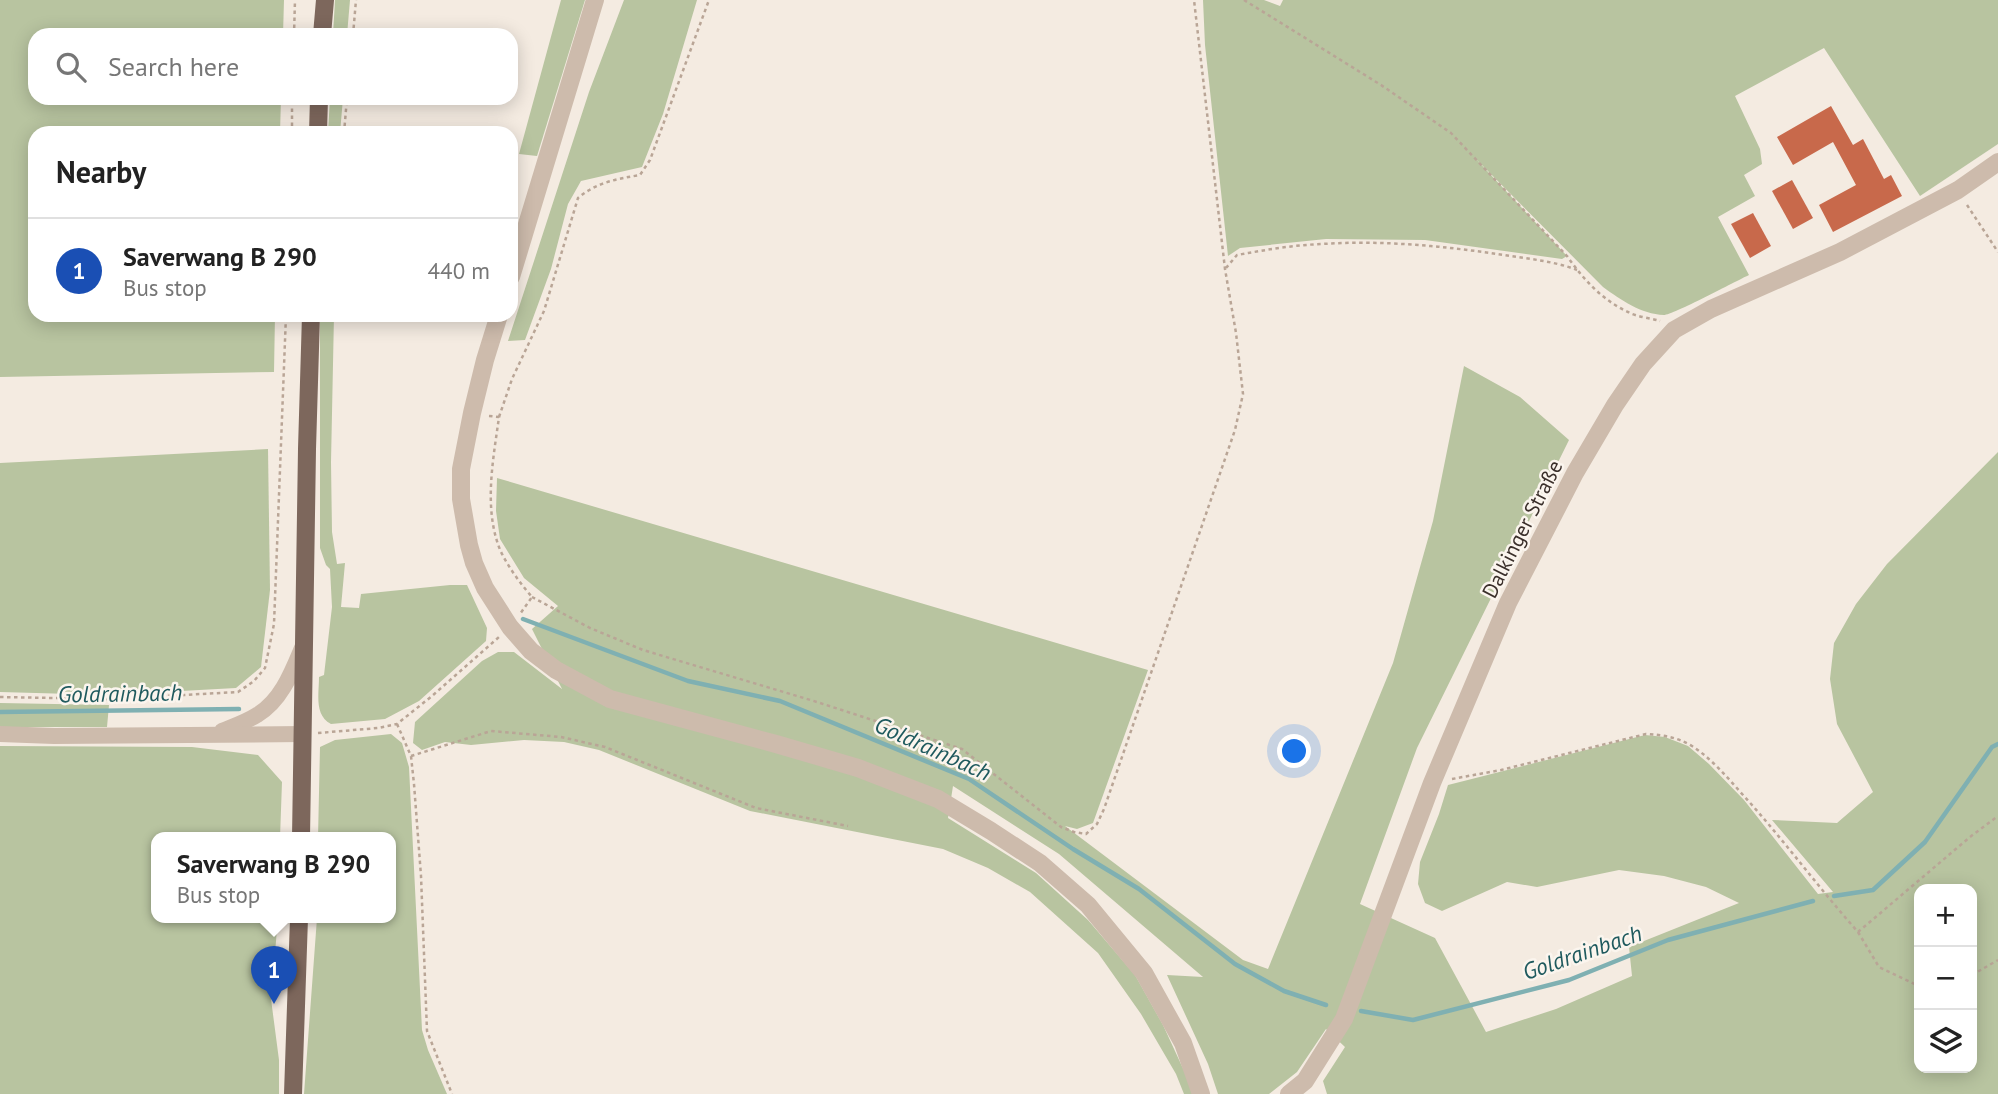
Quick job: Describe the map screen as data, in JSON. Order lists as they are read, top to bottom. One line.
{"streets":{"street":["Dalkinger Straße"]},"water":["Goldrainbach"],"page":{"search":"Search here","heading":"Nearby","list":[{"mark":"1","name":"Saverwang B 290","note":"Bus stop","value":"440 m"}],"popup":["Saverwang B 290","Bus stop"],"map_buttons":["+","−"],"pins":"1"}}
